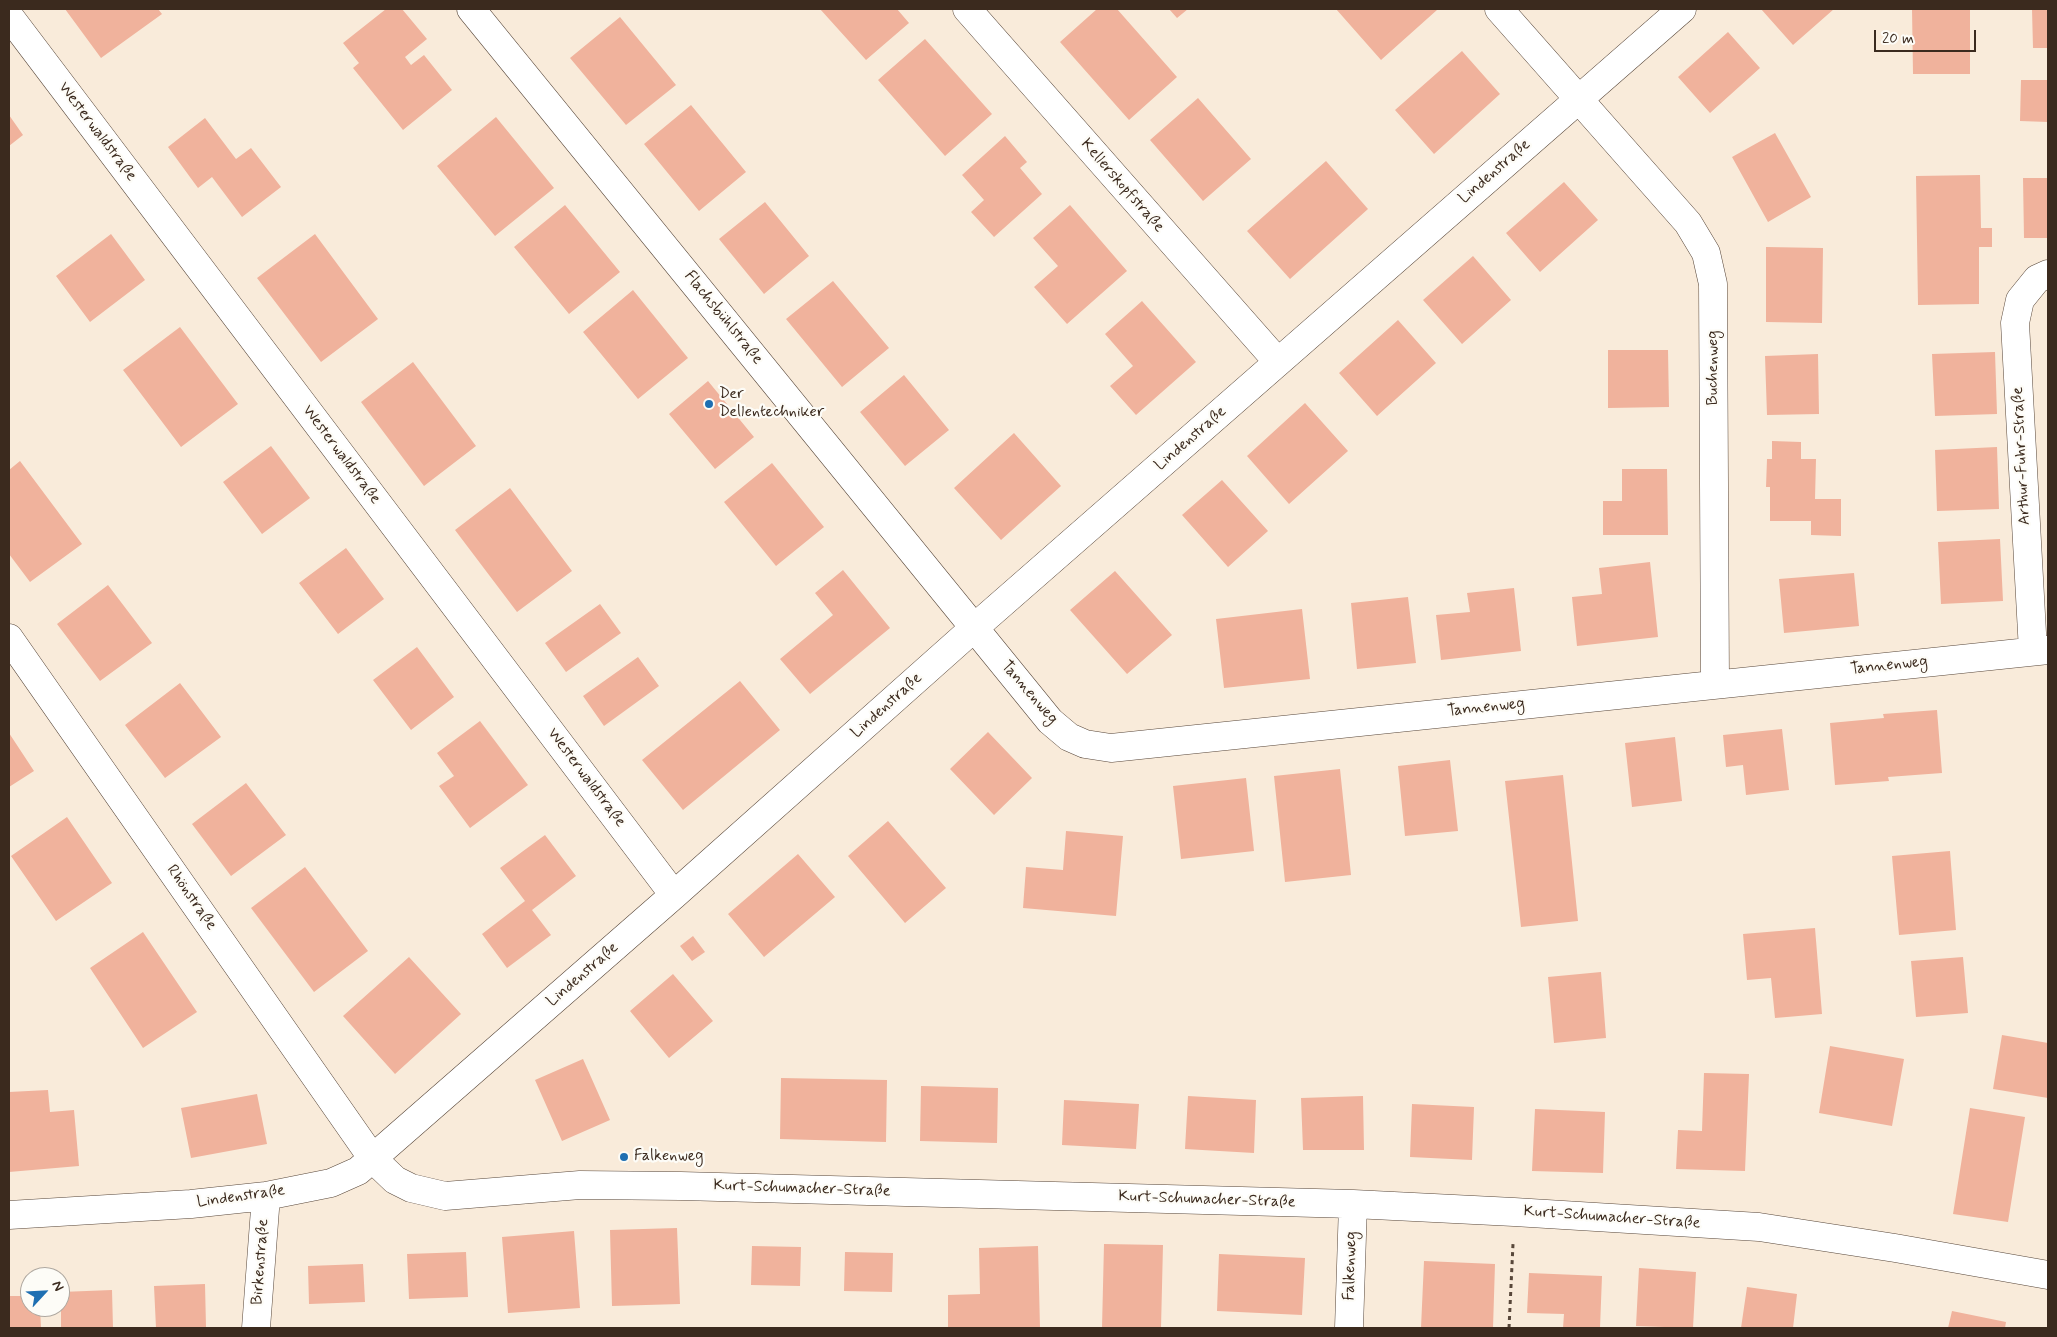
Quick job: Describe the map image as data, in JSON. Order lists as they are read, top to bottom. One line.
{"streets":{"street":["Westerwaldstraße","Lindenstraße","Kellerskopfstraße","Flachsbühlstraße","Buchenweg","Arthur-Fuhr-Straße","Tannenweg","Rhönstraße","Kurt-Schumacher-Straße","Birkenstraße","Falkenweg"]},"crossings":[["Westerwaldstraße","Lindenstraße"],["Lindenstraße","Kellerskopfstraße"],["Lindenstraße","Flachsbühlstraße"],["Lindenstraße","Buchenweg"],["Lindenstraße","Tannenweg"],["Lindenstraße","Rhönstraße"],["Lindenstraße","Kurt-Schumacher-Straße"],["Lindenstraße","Birkenstraße"],["Flachsbühlstraße","Tannenweg"],["Buchenweg","Tannenweg"],["Arthur-Fuhr-Straße","Tannenweg"],["Rhönstraße","Kurt-Schumacher-Straße"],["Kurt-Schumacher-Straße","Falkenweg"]],"places":["Der Dellentechniker","Falkenweg"],"scale_bar":"20 m","north":"top right"}
